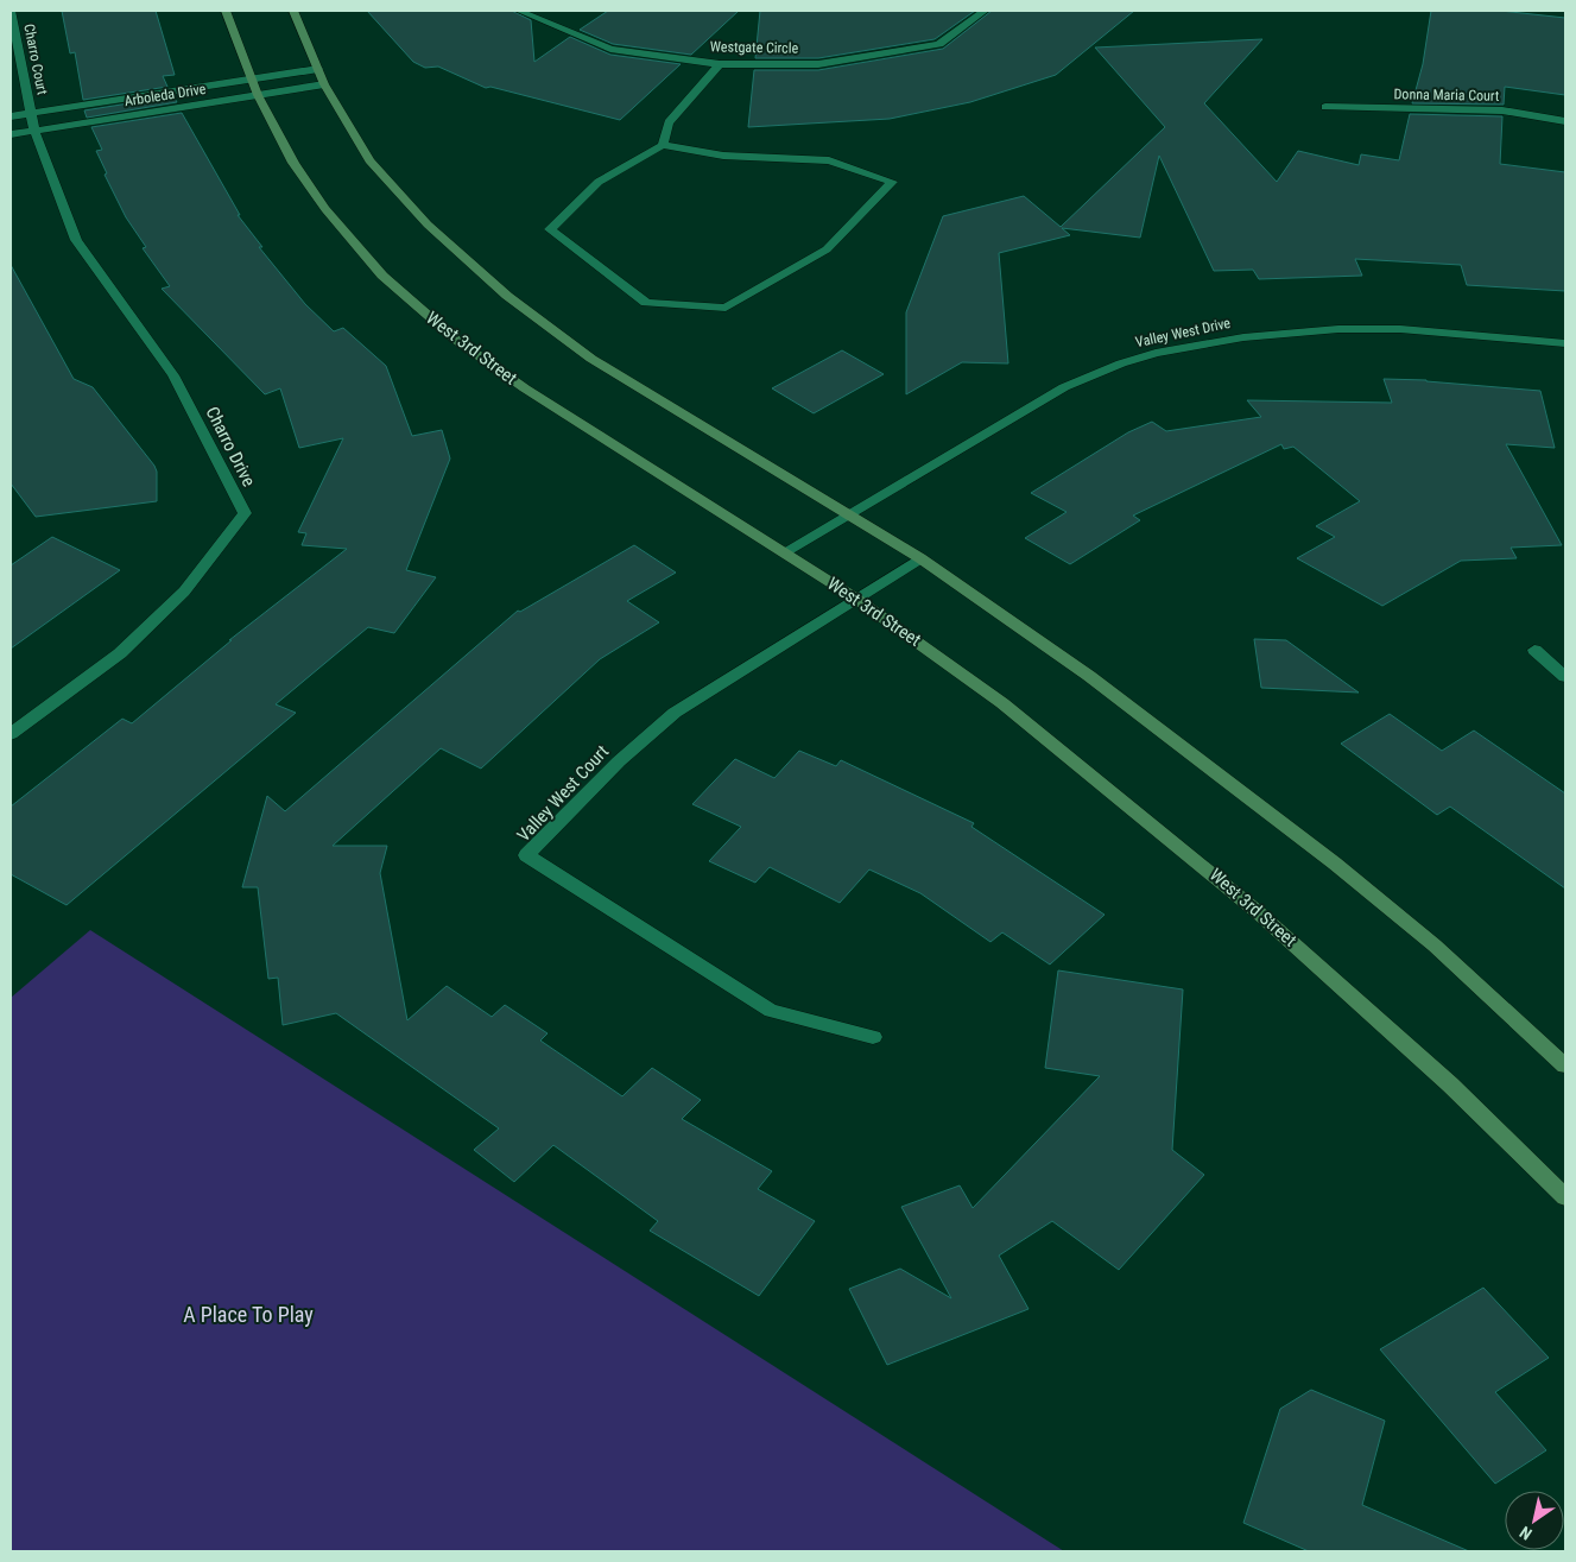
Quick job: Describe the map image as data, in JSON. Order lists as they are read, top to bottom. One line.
{"streets":{"main road":["West 3rd Street"],"street":["Westgate Circle","Charro Court","Arboleda Drive","Donna Maria Court","Valley West Drive","Charro Drive","Valley West Court"]},"crossings":[["Charro Court","Arboleda Drive"],["Charro Court","Charro Drive"],["Arboleda Drive","West 3rd Street"],["Arboleda Drive","Charro Drive"],["Valley West Drive","West 3rd Street"],["West 3rd Street","Valley West Court"]],"parks":["A Place To Play"],"north":"bottom left"}
